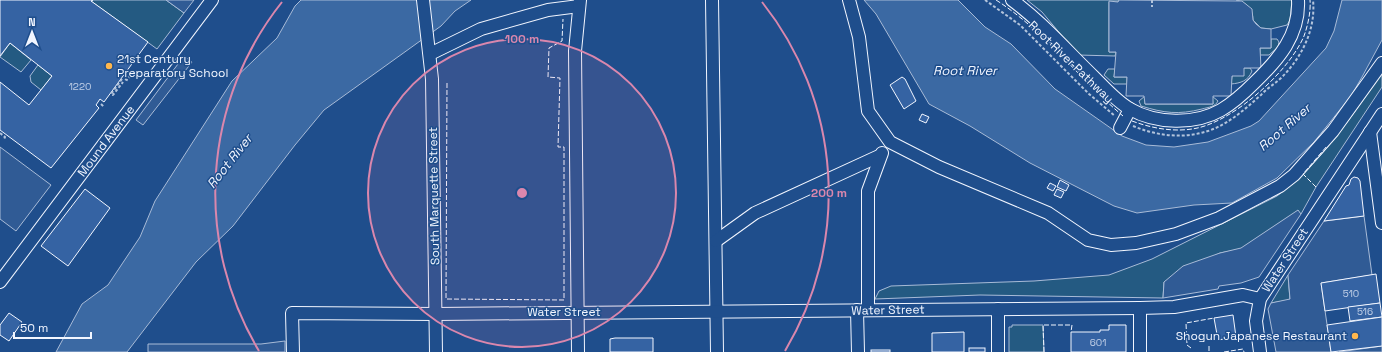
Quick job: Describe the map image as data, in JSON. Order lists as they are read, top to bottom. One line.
{"streets":{"street":["Mound Avenue","South Marquette Street","Water Street"],"path":["Root River Pathway"]},"crossings":[["South Marquette Street","Water Street"]],"water":["Root River"],"places":["21st Century Preparatory School","Shogun Japanese Restaurant"],"house_numbers":["1220","510","516","601"],"scale_bar":"50 m","north":"top","rings":["100 m","200 m"]}
